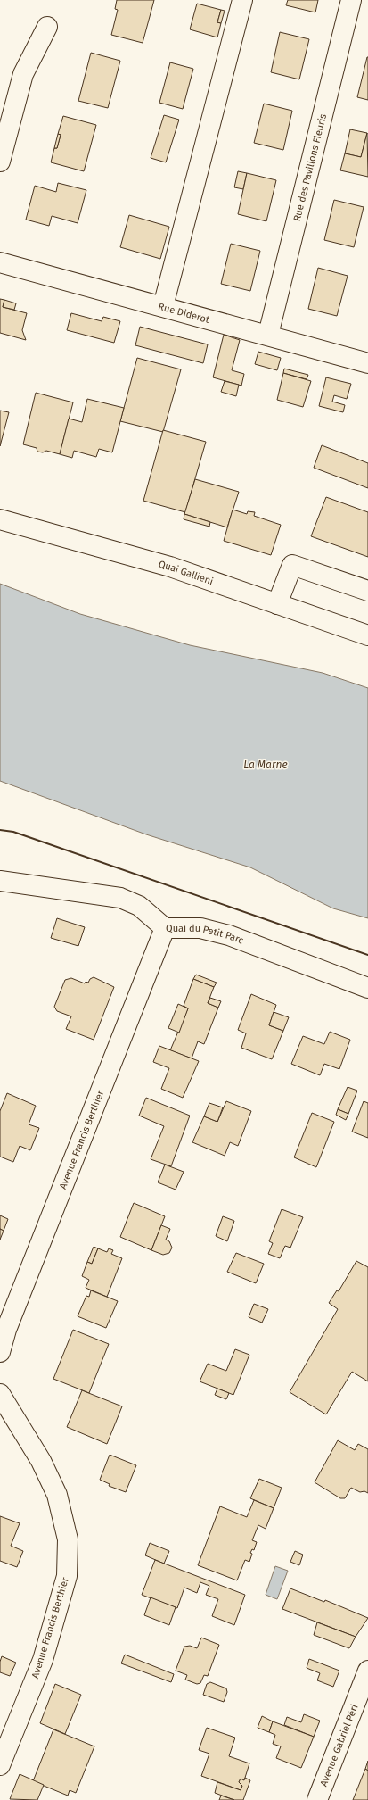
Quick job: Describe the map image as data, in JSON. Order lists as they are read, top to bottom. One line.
{"streets":{"street":["Rue des Pavillons Fleuris","Rue Diderot","Quai Gallieni","Quai du Petit Parc","Avenue Francis Berthier","Avenue Gabriel Péri"]},"crossings":[["Rue des Pavillons Fleuris","Rue Diderot"],["Quai du Petit Parc","Avenue Francis Berthier"]],"water":["La Marne"]}
